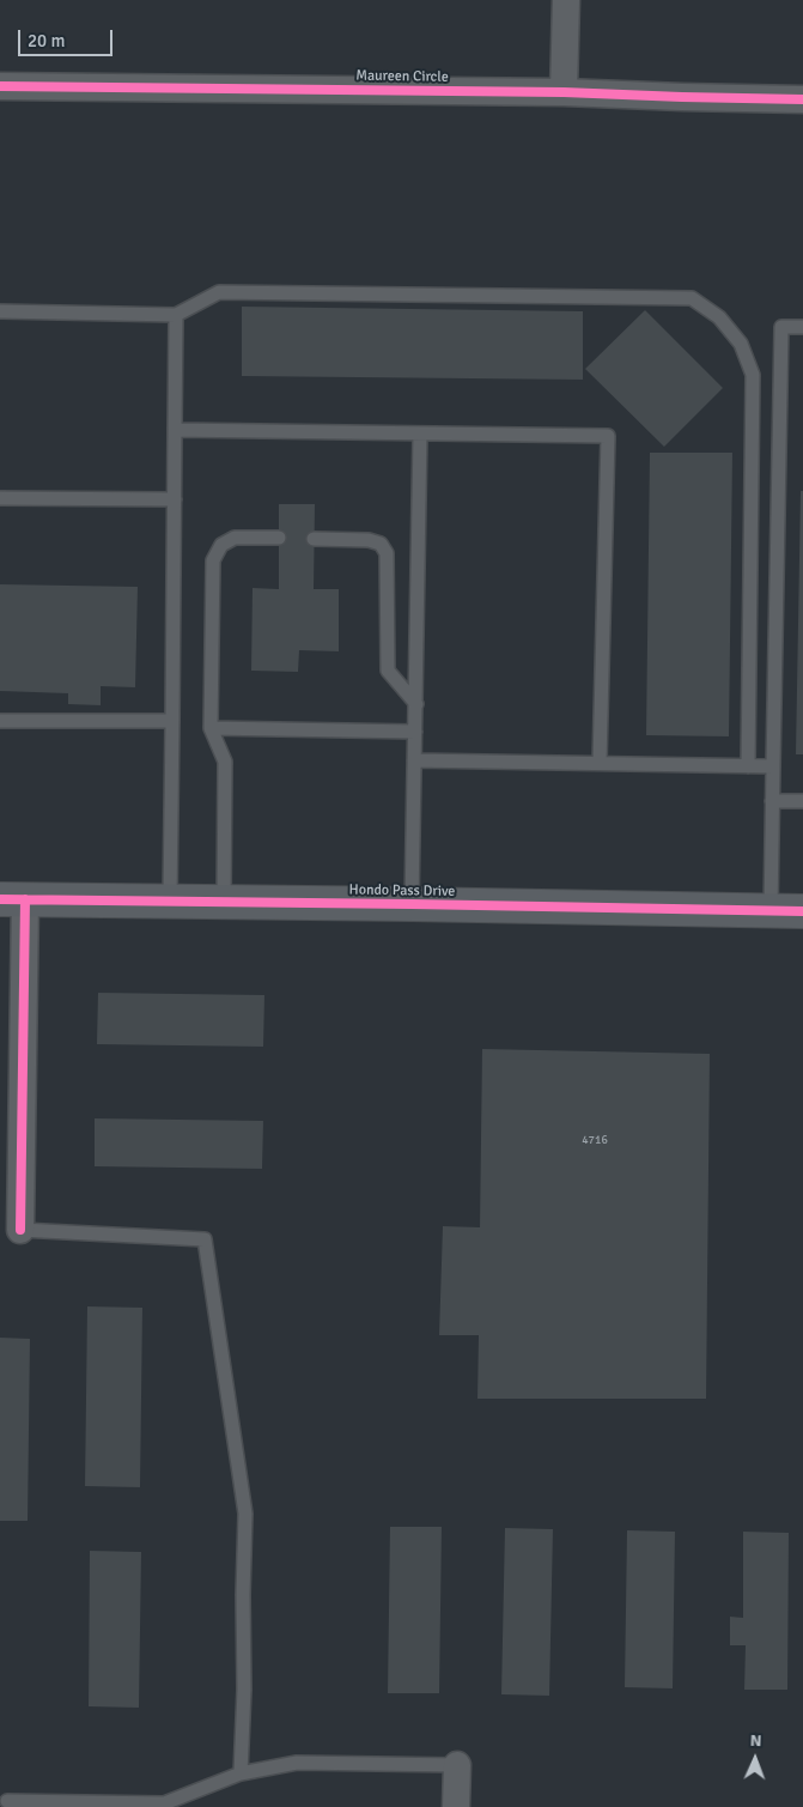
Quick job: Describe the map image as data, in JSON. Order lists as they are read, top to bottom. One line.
{"streets":{"main road":["Hondo Pass Drive"],"street":["Maureen Circle"]},"house_numbers":["4716"],"scale_bar":"20 m","north":"top"}
